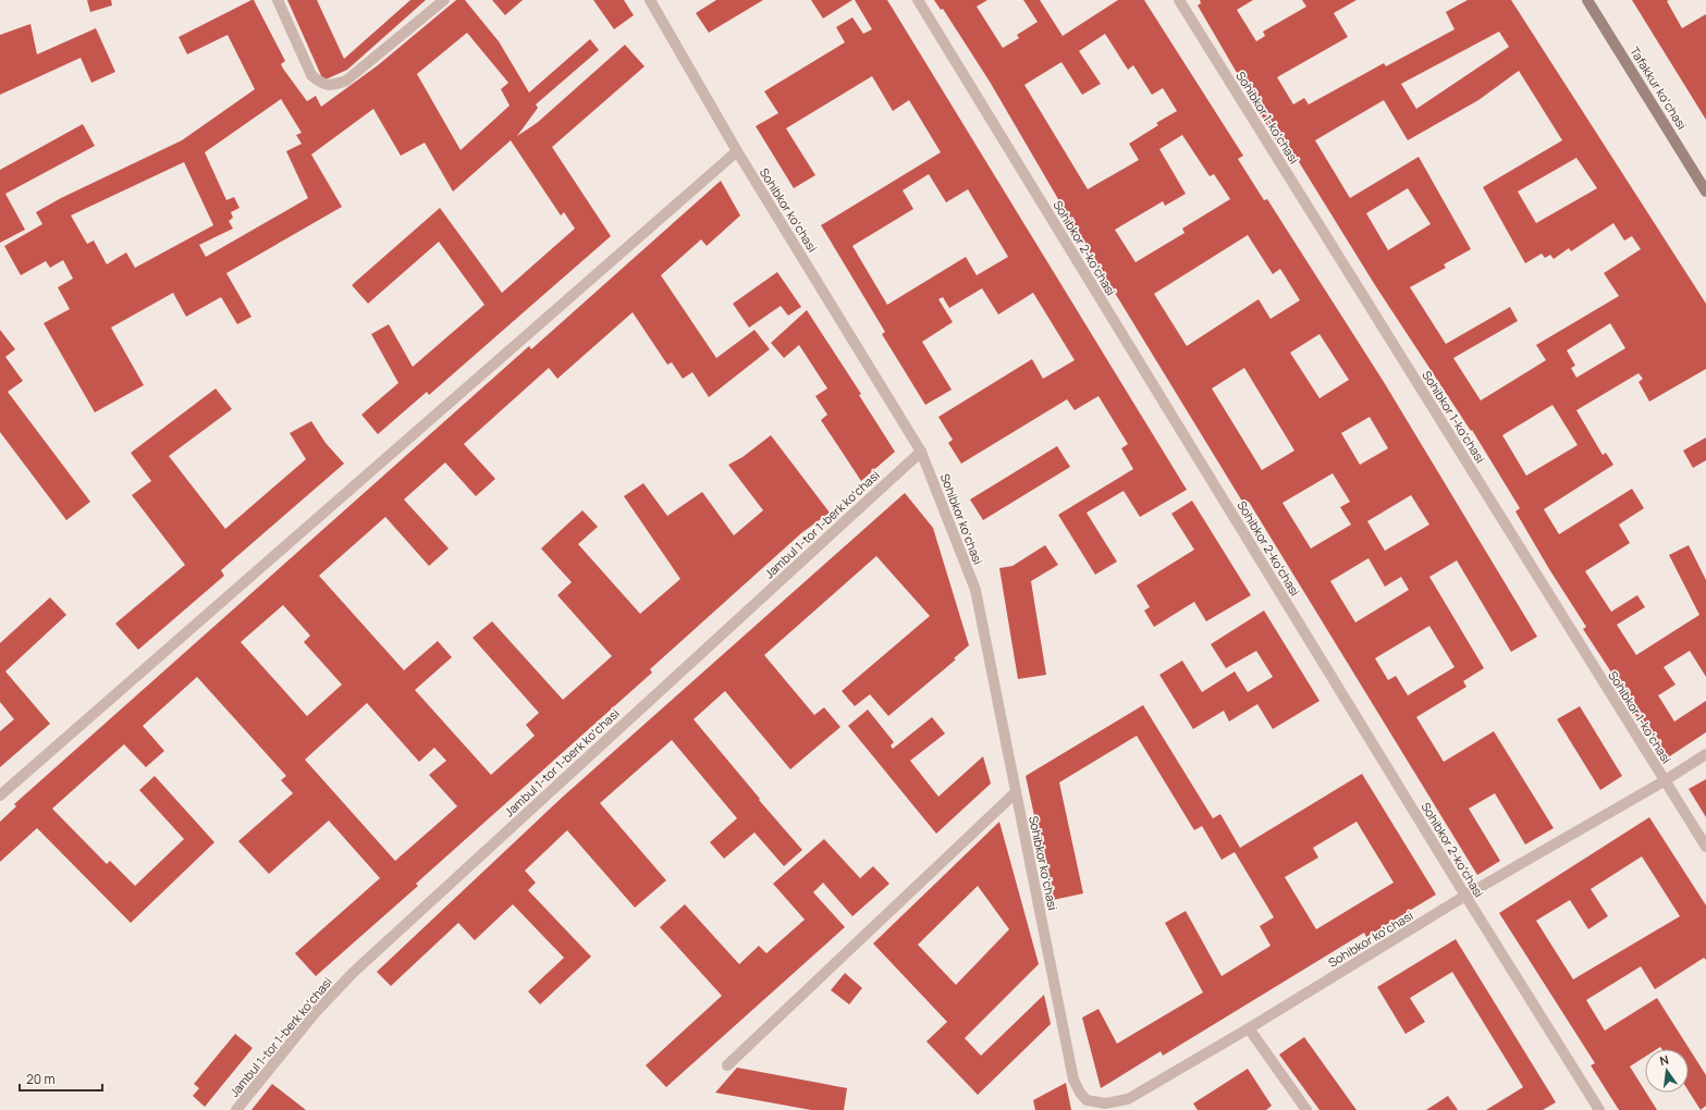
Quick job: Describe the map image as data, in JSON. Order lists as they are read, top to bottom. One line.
{"streets":{"main road":["Tafakkur koʻchasi"],"street":["Sohibkor 1-koʻchasi","Sohibkor koʻchasi","Sohibkor 2-koʻchasi","Jambul 1-tor 1-berk koʻchasi"]},"crossings":[["Sohibkor 1-koʻchasi","Sohibkor koʻchasi"],["Sohibkor koʻchasi","Sohibkor 2-koʻchasi"],["Sohibkor koʻchasi","Jambul 1-tor 1-berk koʻchasi"]],"scale_bar":"20 m","north":"top"}
